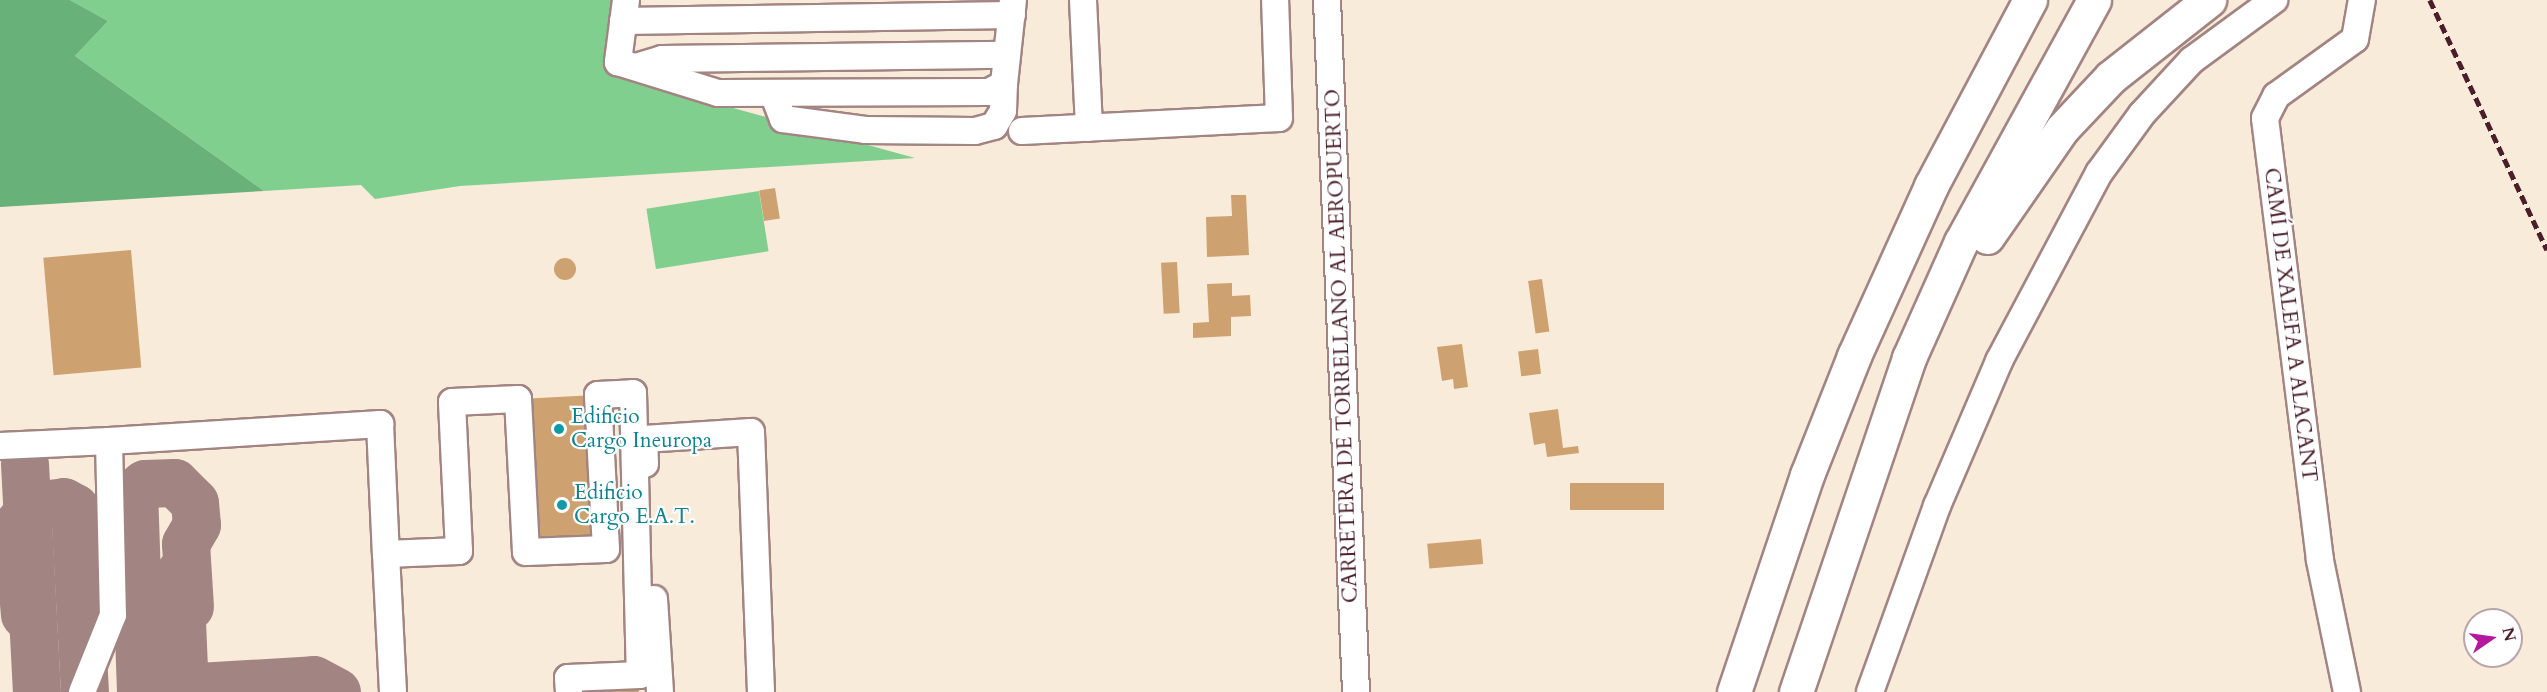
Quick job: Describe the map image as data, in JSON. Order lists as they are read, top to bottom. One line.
{"streets":{"street":["CAMÍ DE XALEFA A ALACANT","CARRETERA DE TORRELLANO AL AEROPUERTO"]},"places":["Edificio Cargo Ineuropa","Edificio Cargo E.A.T."],"north":"right"}
